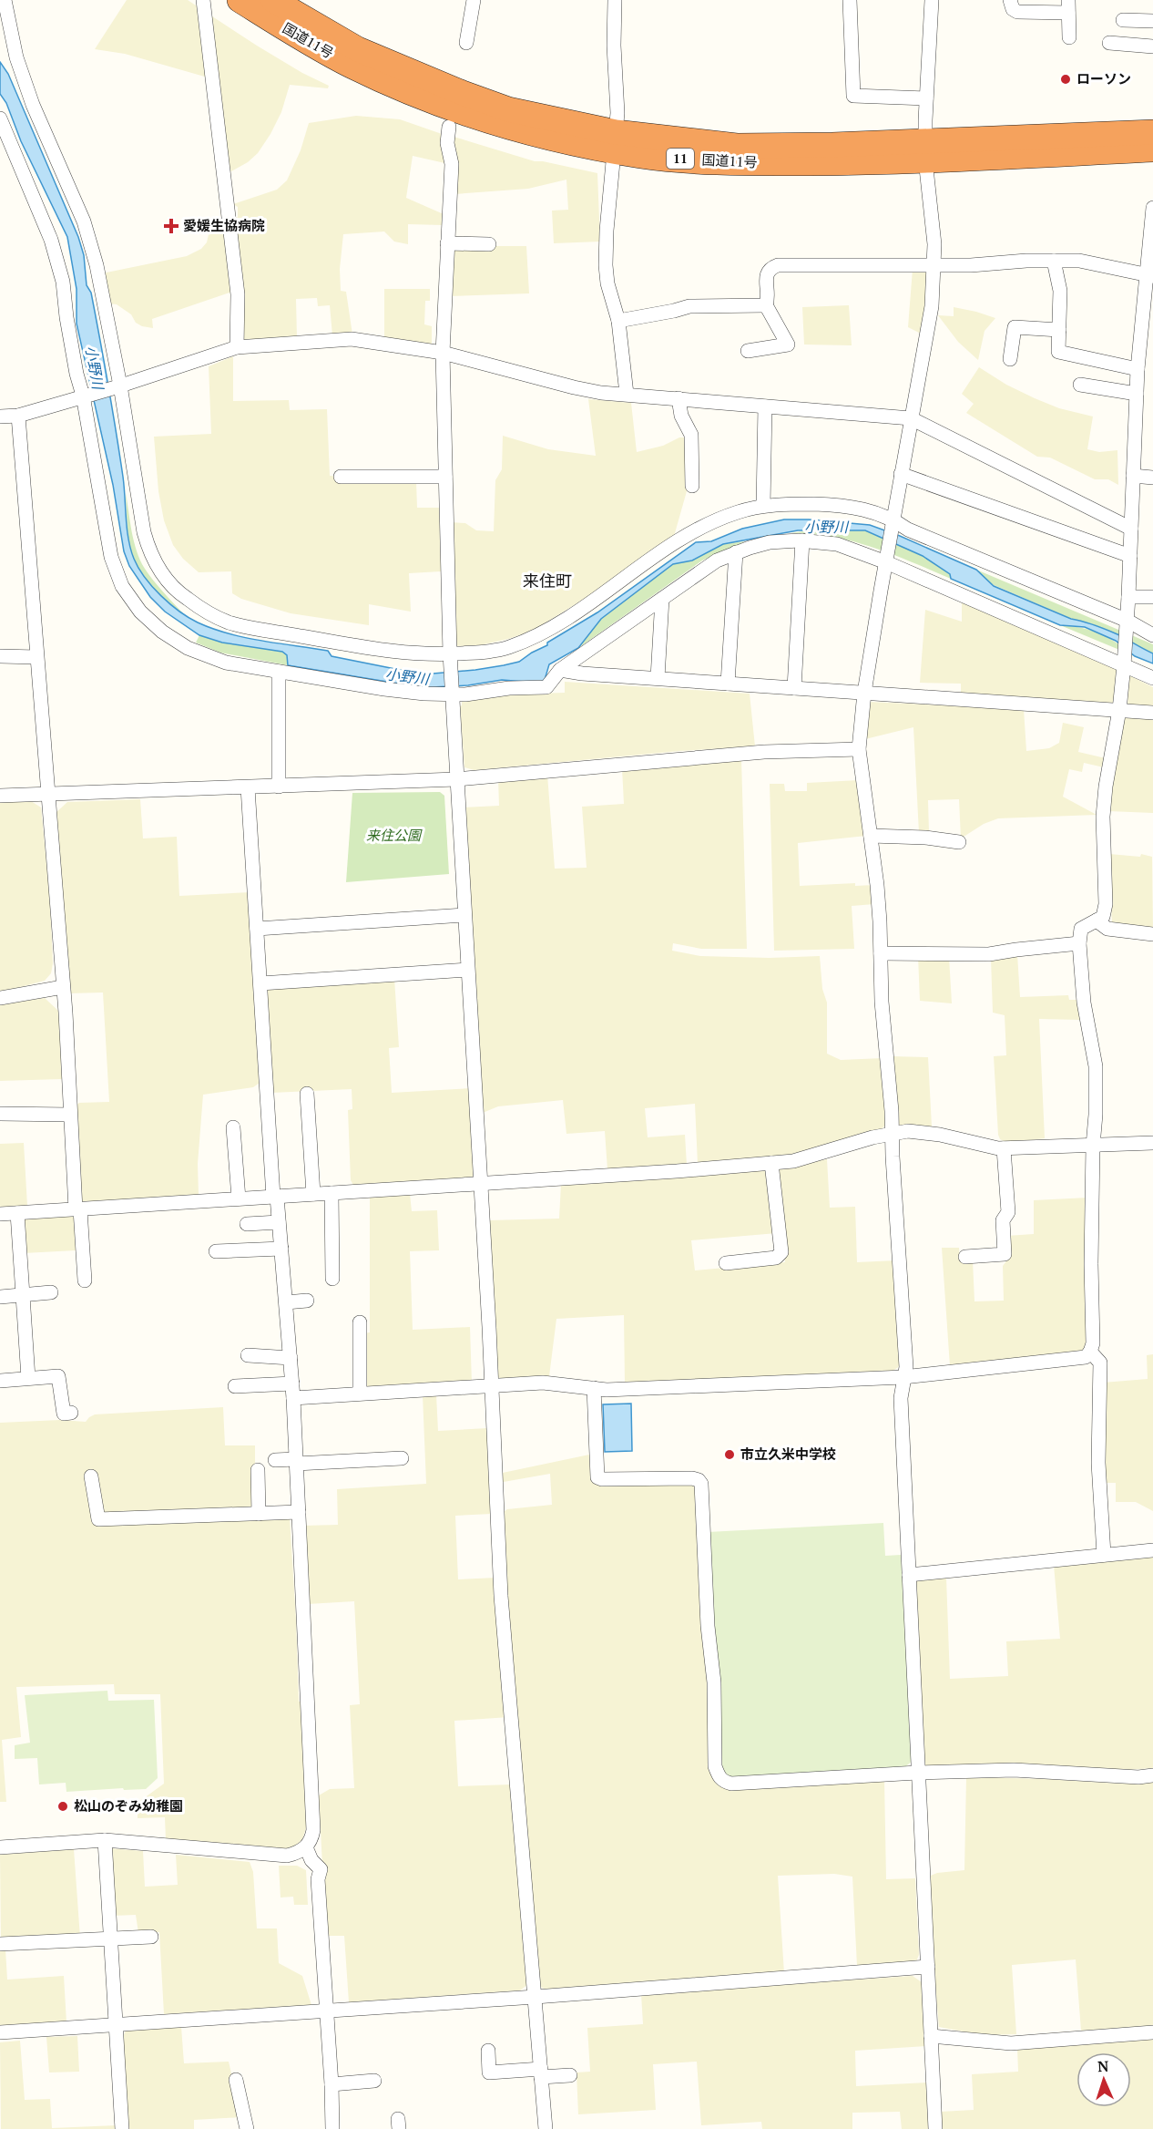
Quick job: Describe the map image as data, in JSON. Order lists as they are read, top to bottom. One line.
{"streets":{"highway":["国道11号","11"]},"districts":["来住町"],"water":["小野川"],"parks":["来住公園"],"places":{"other":["ローソン","市立久米中学校","松山のぞみ幼稚園"],"health":["愛媛生協病院"]},"north":"top"}
